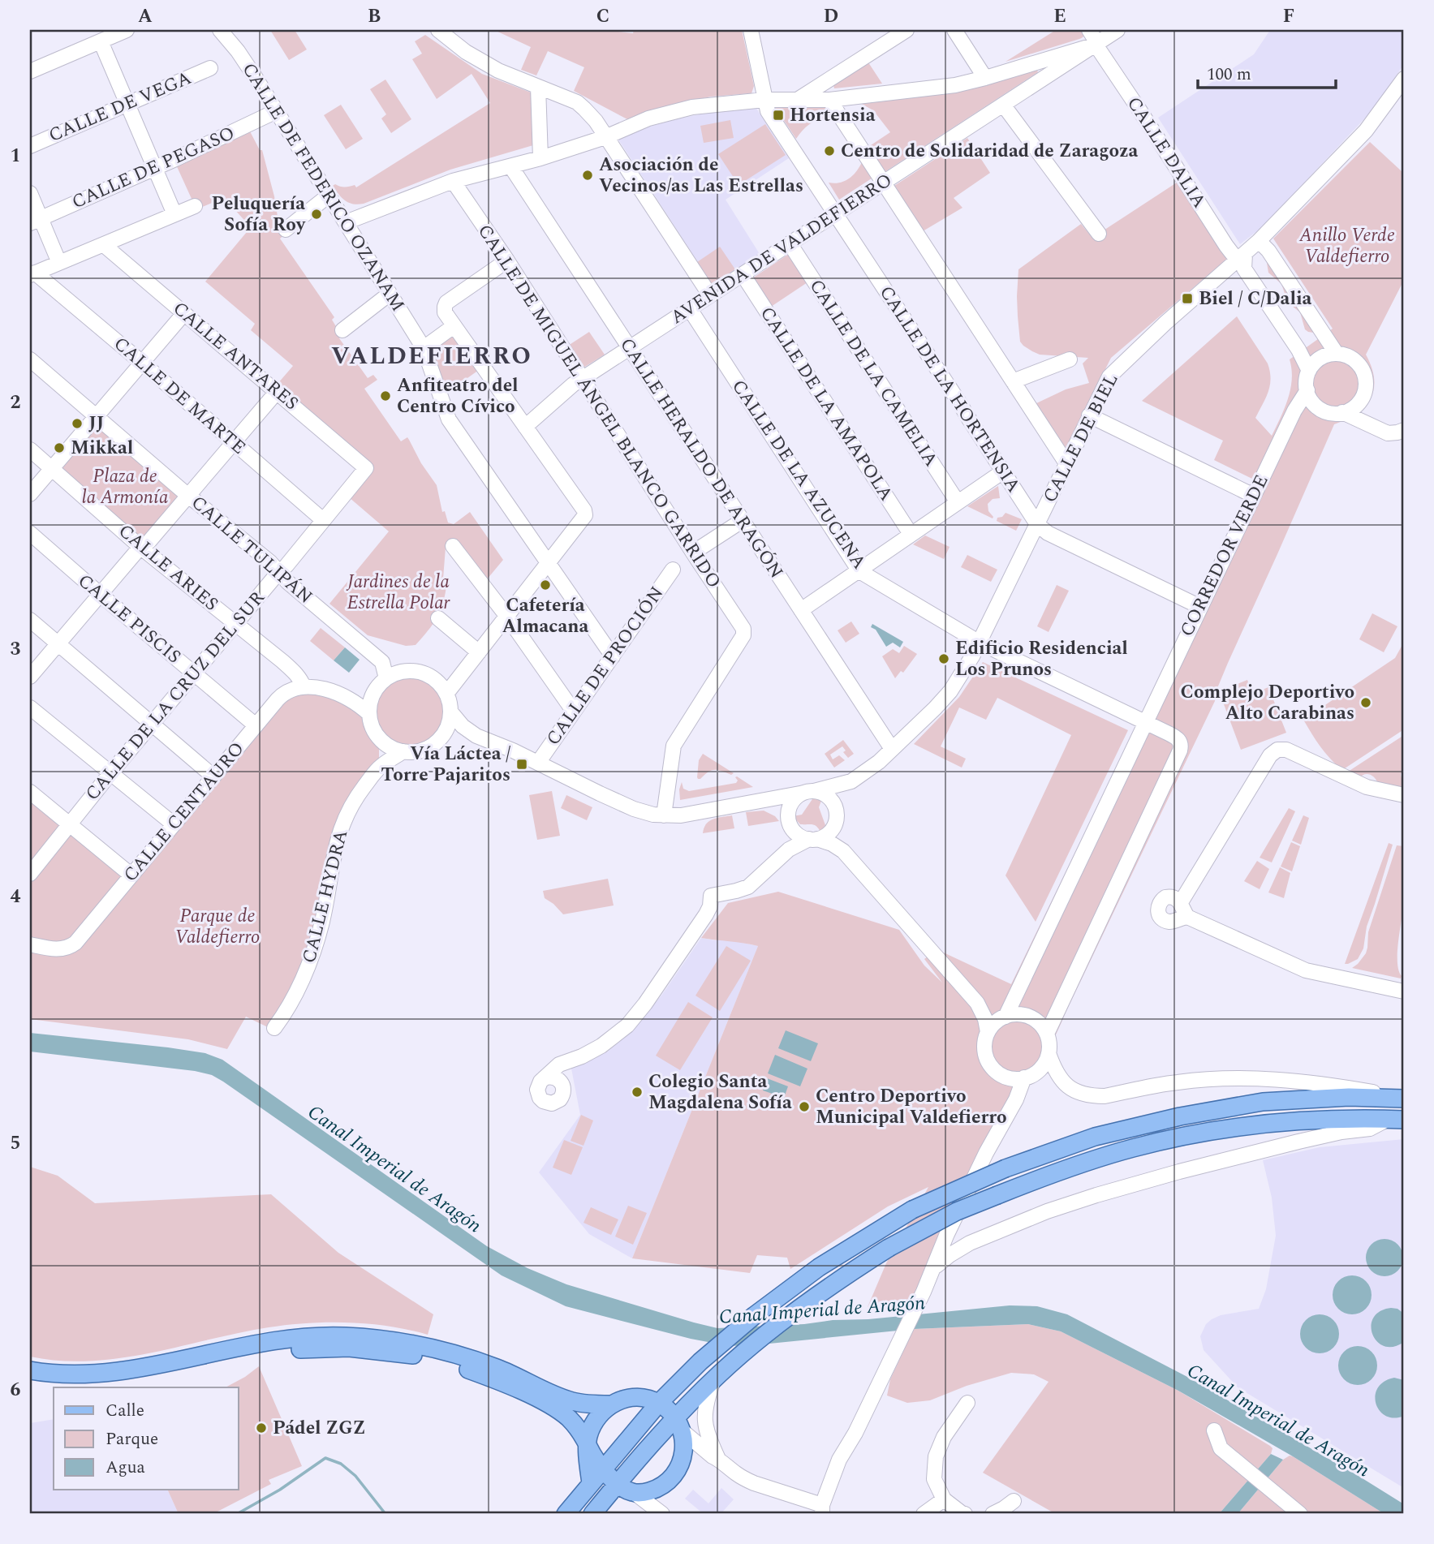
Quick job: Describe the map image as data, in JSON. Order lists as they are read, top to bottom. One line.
{"streets":{"street":["CALLE DE VEGA","CALLE DALIA","CALLE DE PEGASO","CALLE DE FEDERICO OZANAM","AVENIDA DE VALDEFIERRO","CALLE ANTARES","CALLE DE LA CAMELIA","CALLE DE LA HORTENSIA","CALLE DE MARTE","CALLE DE LA AMAPOLA","CALLE DE MIGUEL ÁNGEL BLANCO GARRIDO","CALLE DE BIEL","CALLE HERALDO DE ARAGÓN","CALLE DE LA AZUCENA","CALLE TULIPÁN","CORREDOR VERDE","CALLE ARIES","CALLE PISCIS","CALLE DE PROCIÓN","CALLE DE LA CRUZ DEL SUR","CALLE CENTAURO","CALLE HYDRA"]},"crossings":[["CALLE DALIA","AVENIDA DE VALDEFIERRO"],["CALLE DALIA","CALLE DE BIEL"],["CALLE DALIA","CORREDOR VERDE"],["CALLE DE PEGASO","CALLE DE FEDERICO OZANAM"],["CALLE DE FEDERICO OZANAM","CALLE DE PROCIÓN"],["AVENIDA DE VALDEFIERRO","CALLE DE LA CAMELIA"],["AVENIDA DE VALDEFIERRO","CALLE DE LA HORTENSIA"],["AVENIDA DE VALDEFIERRO","CALLE DE LA AMAPOLA"],["AVENIDA DE VALDEFIERRO","CALLE DE MIGUEL ÁNGEL BLANCO GARRIDO"],["AVENIDA DE VALDEFIERRO","CALLE HERALDO DE ARAGÓN"],["AVENIDA DE VALDEFIERRO","CALLE DE LA AZUCENA"],["CALLE ANTARES","CALLE DE LA CRUZ DEL SUR"],["CALLE DE LA HORTENSIA","CALLE DE BIEL"],["CALLE DE LA HORTENSIA","CORREDOR VERDE"],["CALLE DE MARTE","CALLE DE LA CRUZ DEL SUR"],["CALLE DE MIGUEL ÁNGEL BLANCO GARRIDO","CALLE DE BIEL"],["CALLE DE BIEL","CALLE HERALDO DE ARAGÓN"],["CALLE DE BIEL","CALLE DE LA AZUCENA"],["CALLE DE BIEL","CALLE DE PROCIÓN"],["CALLE DE LA AZUCENA","CORREDOR VERDE"],["CALLE TULIPÁN","CALLE DE LA CRUZ DEL SUR"],["CALLE TULIPÁN","CALLE HYDRA"],["CALLE ARIES","CALLE DE LA CRUZ DEL SUR"],["CALLE ARIES","CALLE CENTAURO"],["CALLE PISCIS","CALLE DE LA CRUZ DEL SUR"],["CALLE PISCIS","CALLE CENTAURO"]],"districts":["VALDEFIERRO"],"water":["Canal Imperial de Aragón"],"parks":["Anillo Verde Valdefierro","Plaza de la Armonía","Jardines de la Estrella Polar","Parque de Valdefierro"],"places":{"transit":["Hortensia","Biel / C/Dalia","Vía Láctea / Torre Pajaritos"],"other":["Centro de Solidaridad de Zaragoza","Asociación de Vecinos/as Las Estrellas","Peluquería Sofía Roy","Anfiteatro del Centro Cívico","JJ","Mikkal","Cafetería Almacana","Edificio Residencial Los Prunos","Complejo Deportivo Alto Carabinas","Colegio Santa Magdalena Sofía","Centro Deportivo Municipal Valdefierro","Pádel ZGZ"]},"legend":["Calle","Parque","Agua"],"scale_bar":"100 m","grid":{"columns":["A","B","C","D","E","F"],"rows":["1","2","3","4","5","6"]}}
